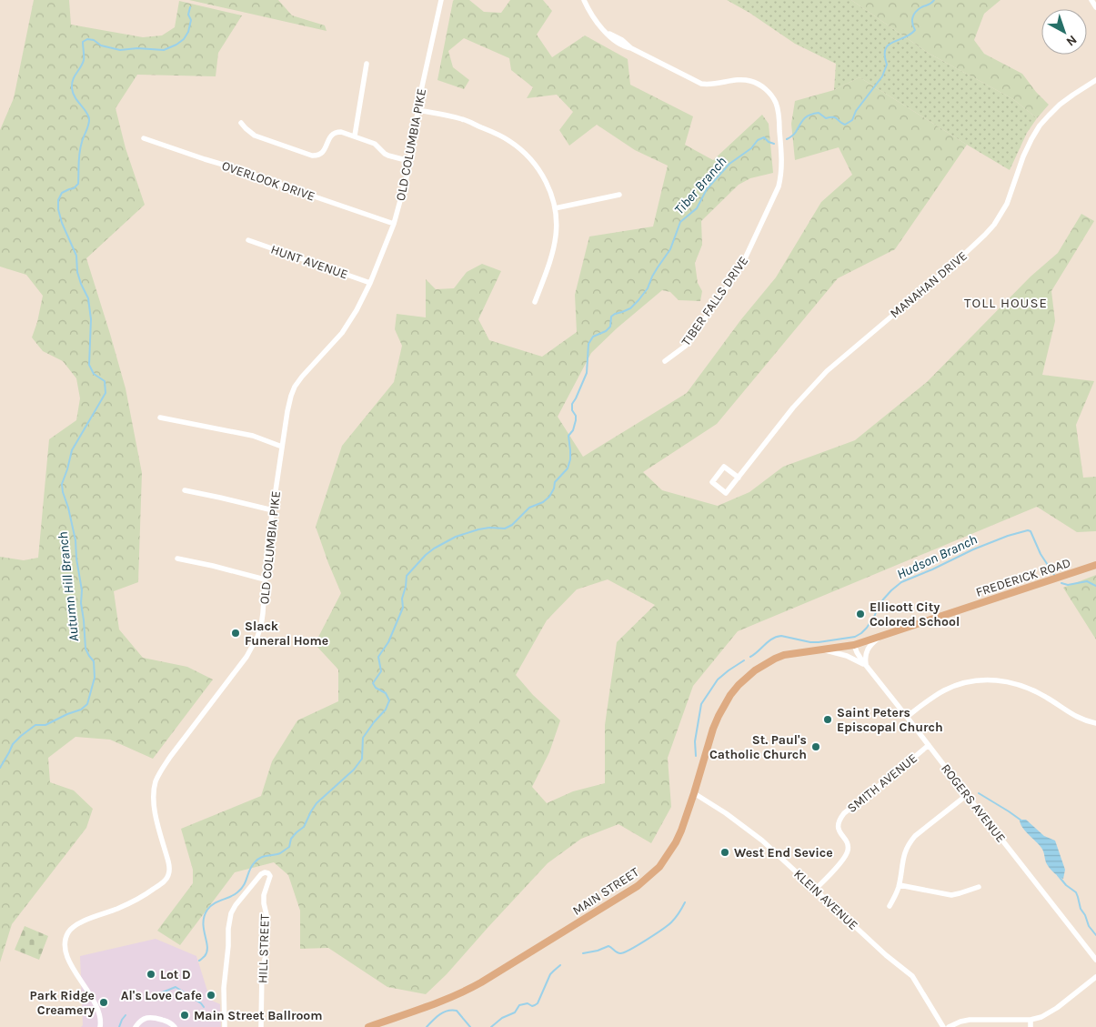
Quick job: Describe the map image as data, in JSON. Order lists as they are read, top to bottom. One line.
{"streets":{"main road":["FREDERICK ROAD","MAIN STREET"],"street":["OLD COLUMBIA PIKE","OVERLOOK DRIVE","HUNT AVENUE","MANAHAN DRIVE","TIBER FALLS DRIVE","SMITH AVENUE","ROGERS AVENUE","KLEIN AVENUE","HILL STREET"]},"crossings":[["OLD COLUMBIA PIKE","OVERLOOK DRIVE"],["OLD COLUMBIA PIKE","HUNT AVENUE"],["FREDERICK ROAD","ROGERS AVENUE"],["FREDERICK ROAD","MAIN STREET"],["SMITH AVENUE","ROGERS AVENUE"],["SMITH AVENUE","KLEIN AVENUE"],["ROGERS AVENUE","MAIN STREET"],["MAIN STREET","KLEIN AVENUE"]],"districts":["TOLL HOUSE"],"water":["Tiber Branch","Hudson Branch","Autumn Hill Branch"],"places":["Ellicott City Colored School","Slack Funeral Home","Saint Peters Episcopal Church","St. Paul's Catholic Church","West End Sevice","Lot D","Al's Love Cafe","Park Ridge Creamery","Main Street Ballroom"],"north":"bottom right"}
